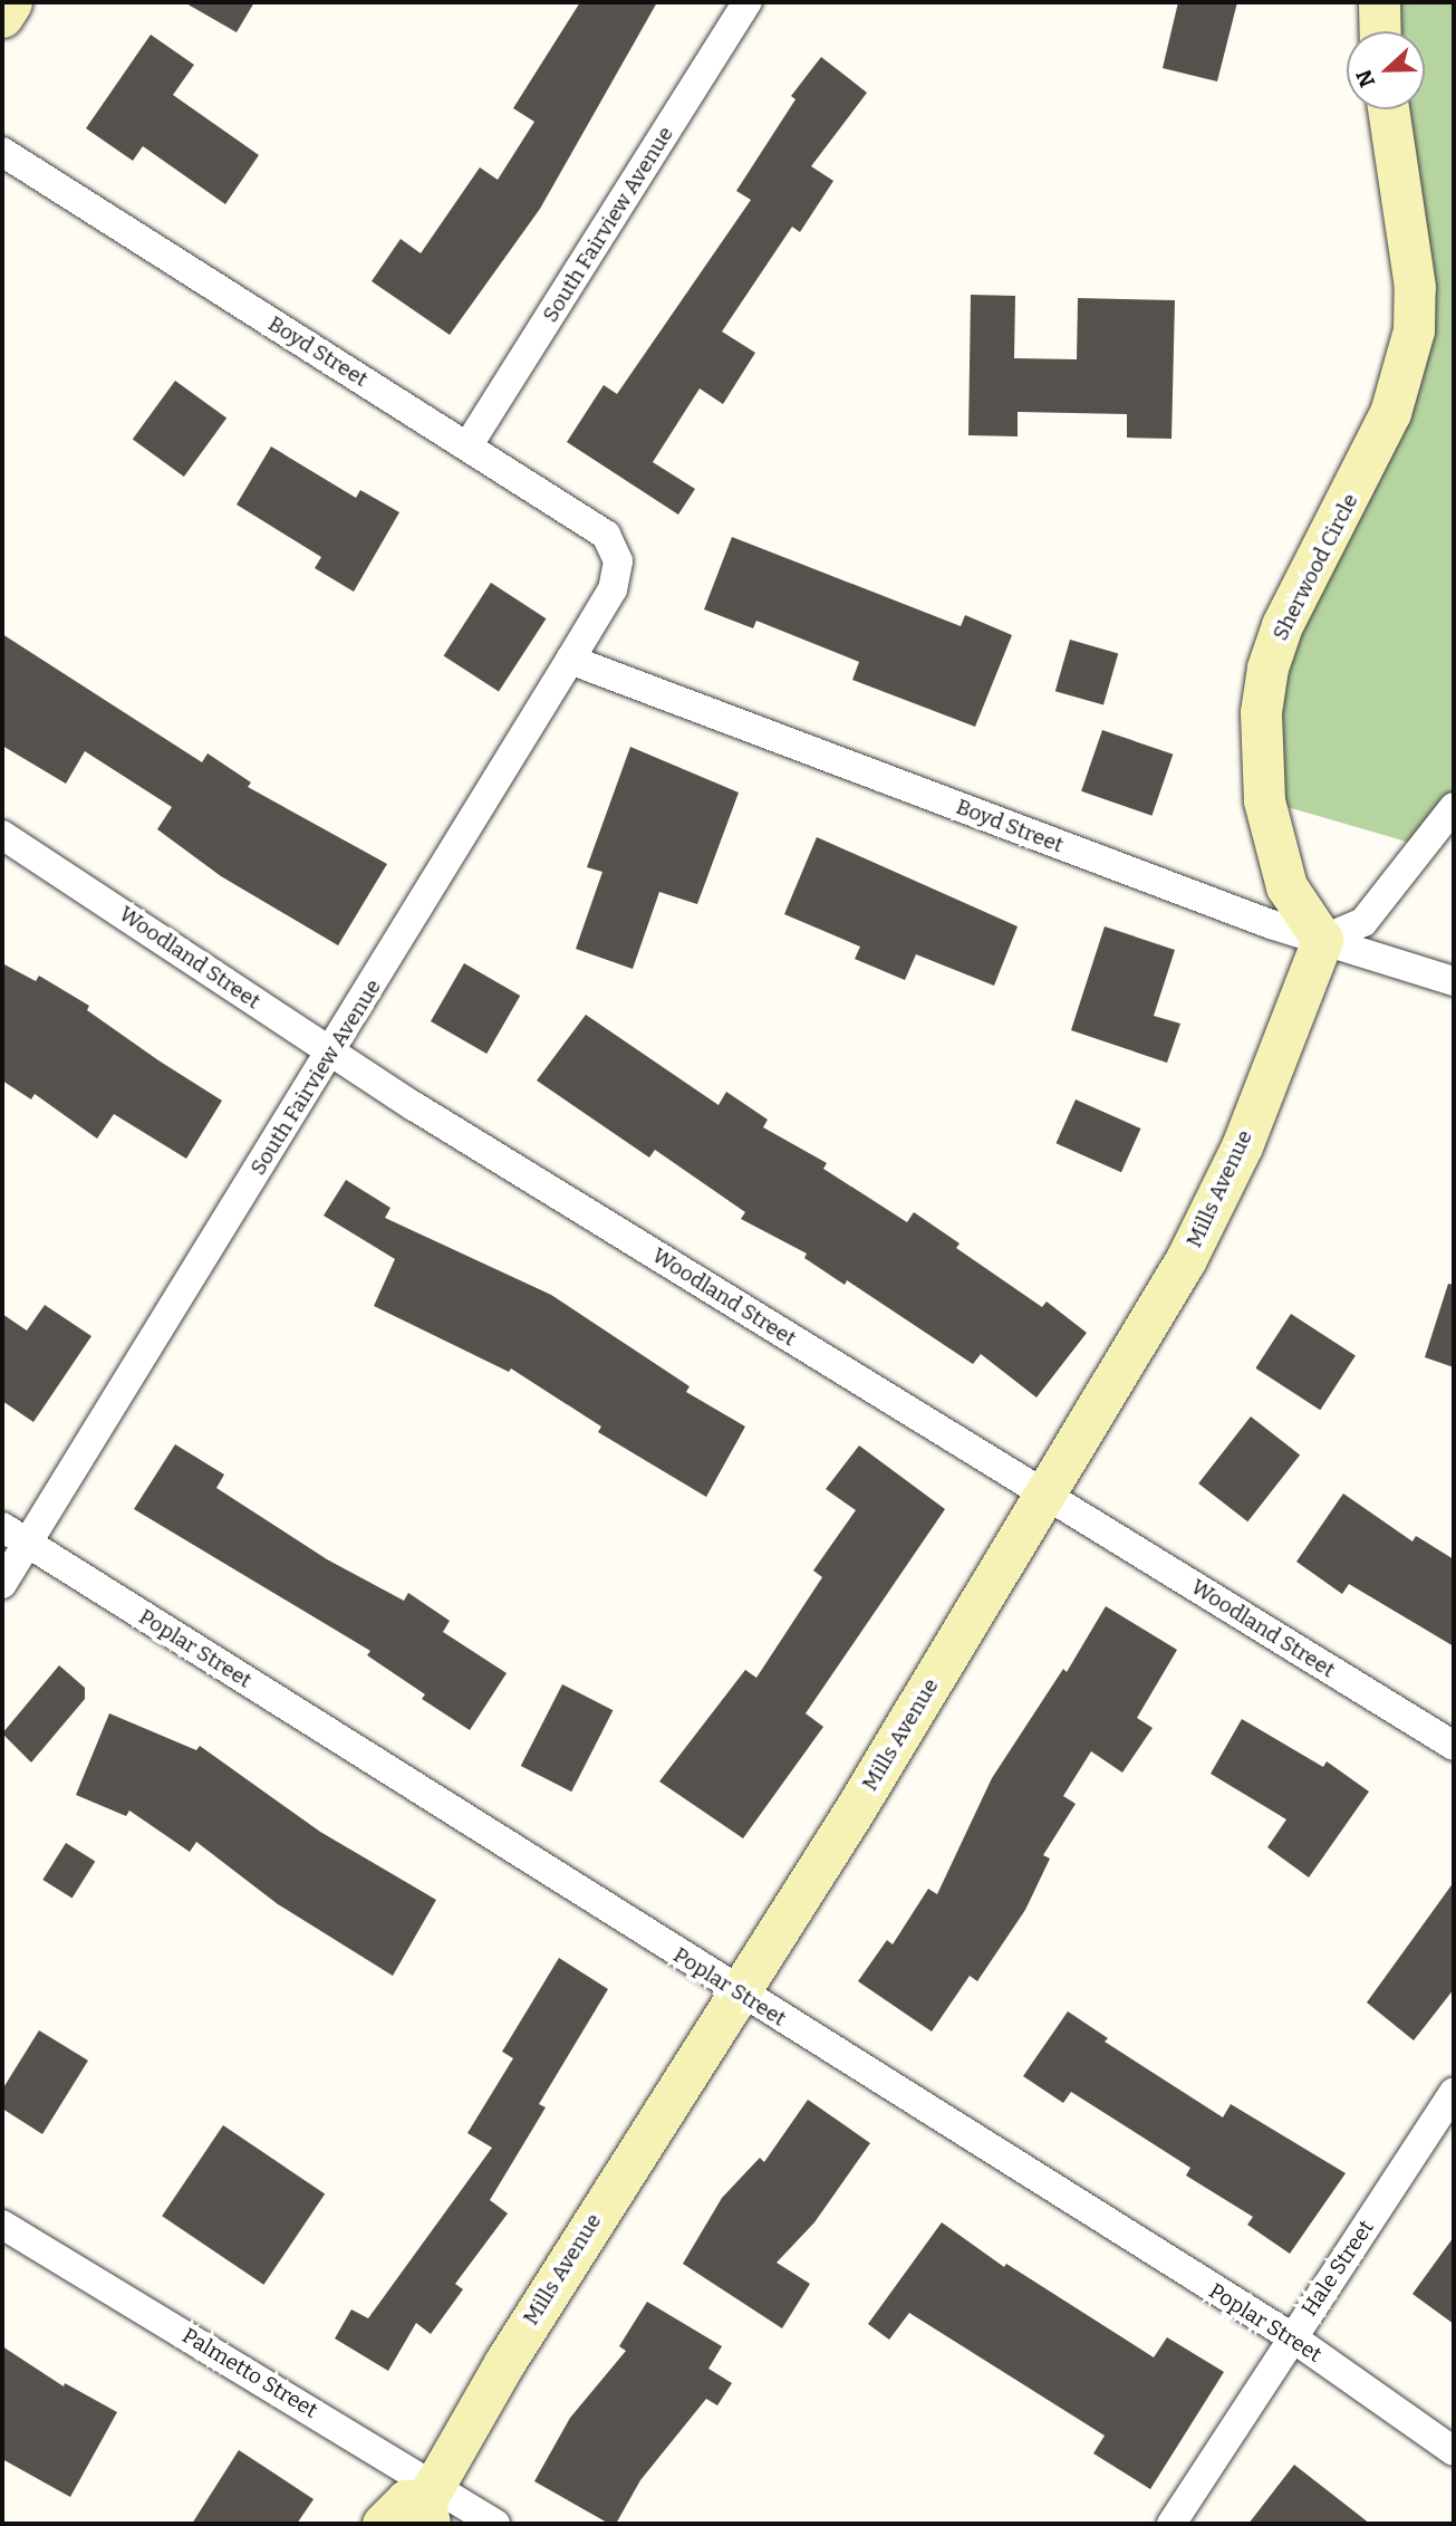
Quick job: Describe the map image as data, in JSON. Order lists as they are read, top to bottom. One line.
{"streets":{"street":["South Fairview Avenue","Boyd Street","Sherwood Circle","Woodland Street","Mills Avenue","Poplar Street","Hale Street","Palmetto Street"]},"crossings":[["South Fairview Avenue","Boyd Street"],["South Fairview Avenue","Woodland Street"],["South Fairview Avenue","Poplar Street"],["Boyd Street","Sherwood Circle"],["Boyd Street","Mills Avenue"],["Sherwood Circle","Mills Avenue"],["Woodland Street","Mills Avenue"],["Mills Avenue","Poplar Street"],["Mills Avenue","Palmetto Street"],["Poplar Street","Hale Street"]],"north":"left"}
